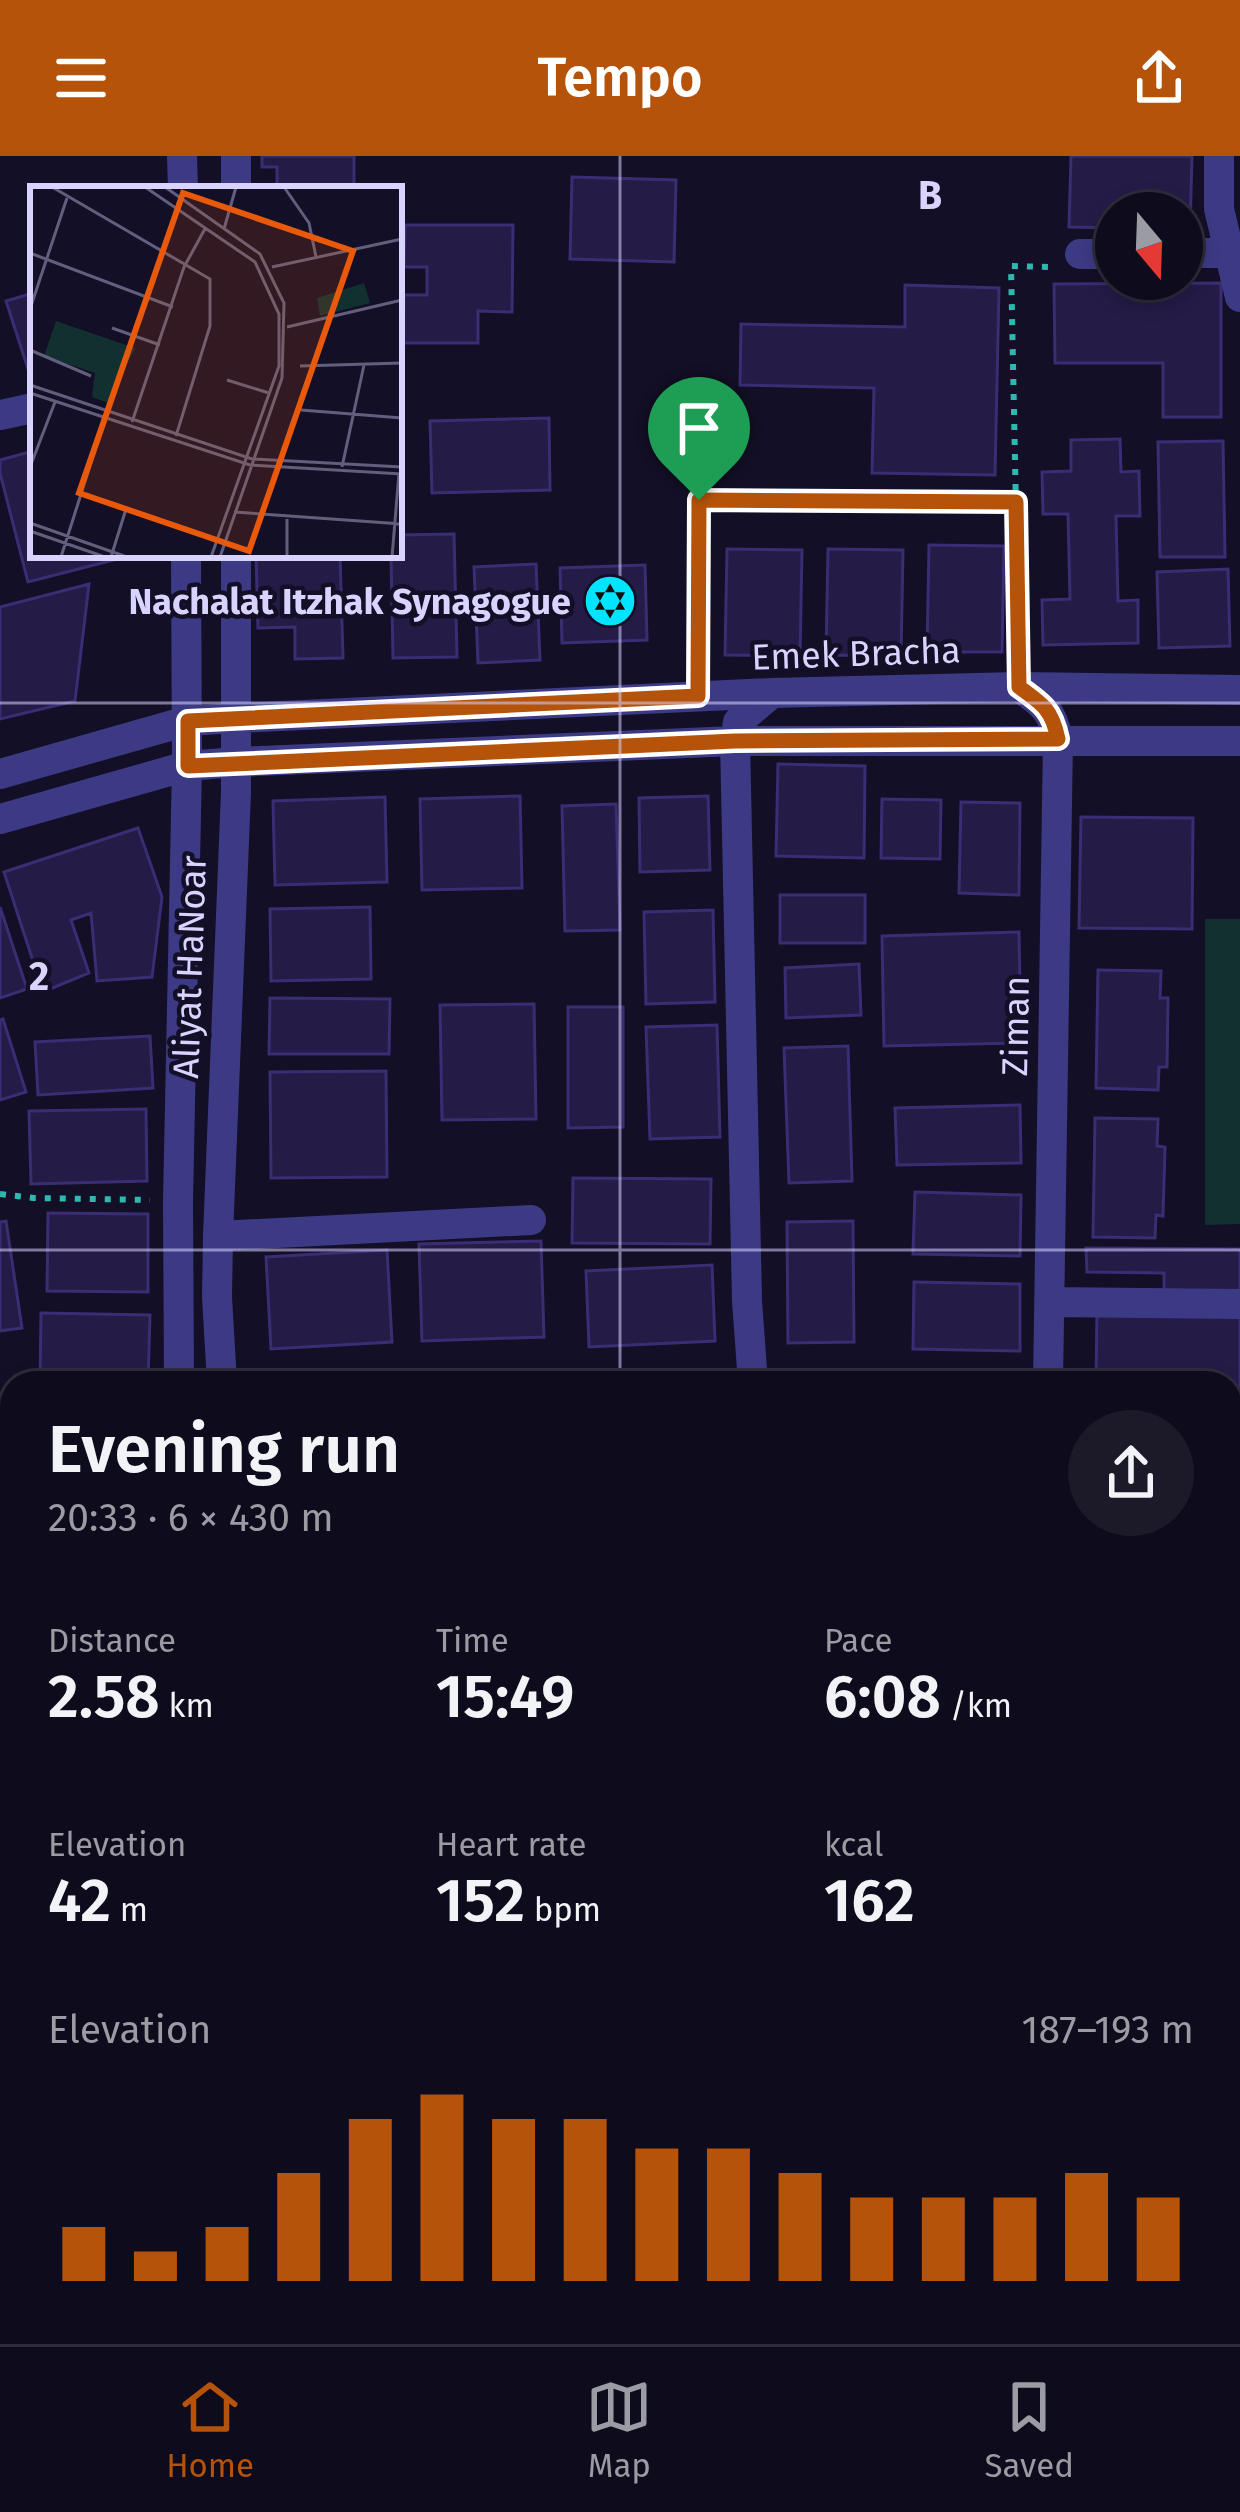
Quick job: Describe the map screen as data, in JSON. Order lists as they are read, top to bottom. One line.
{"streets":{"street":["Emek Bracha","Aliyat HaNoar","Ziman"]},"crossings":[["Emek Bracha","Aliyat HaNoar"]],"places":{"synagogue":["Nachalat Itzhak Synagogue"]},"north":"bottom","page":{"header":"Tempo","heading":["Evening run","20:33 · 6 × 430 m"],"stats":[["Distance","2.58 km"],["Time","15:49"],["Pace","6:08 /km"],["Elevation","42 m"],["Heart rate","152 bpm"],["kcal","162"]],"chart":["Elevation","187–193 m"],"tabs":["Home","Map","Saved"]},"grid":{"columns":["B"],"rows":["2"]}}
